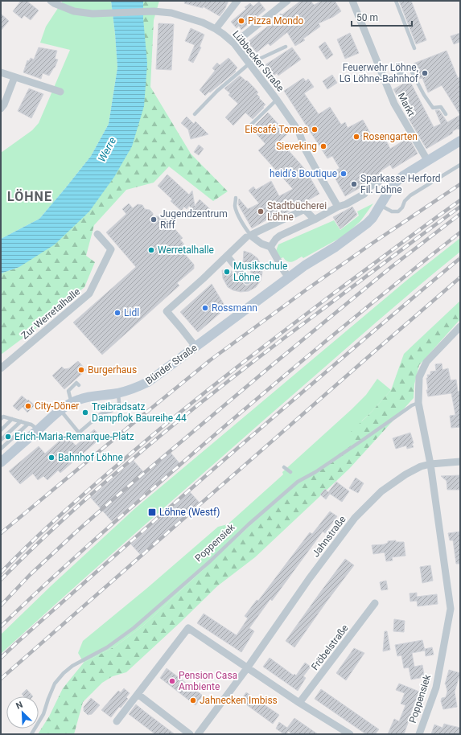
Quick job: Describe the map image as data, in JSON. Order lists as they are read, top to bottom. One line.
{"streets":{"main road":["Bünder Straße"],"street":["Lübbecker Straße","Markt","Zur Werretalhalle","Jahnstraße","Poppensiek","Fröbelstraße"]},"crossings":[["Markt","Bünder Straße"],["Jahnstraße","Poppensiek"]],"districts":["LÖHNE"],"water":["Werre"],"places":{"other":["Pizza Mondo","Feuerwehr Löhne, LG Löhne-Bahnhof","Eiscafé Tomea","Rosengarten","Sieveking","heidi's Boutique","Sparkasse Herford Fil. Löhne","Stadtbücherei Löhne","Jugendzentrum Riff","Werretalhalle","Musikschule Löhne","Rossmann","Lidl","Burgerhaus","City-Döner","Treibradsatz Dampflok Baureihe 44","Erich-Maria-Remarque-Platz","Bahnhof Löhne","Pension Casa Ambiente","Jahnecken Imbiss"],"transit":["Löhne (Westf)"]},"scale_bar":"50 m","north":"top left"}
